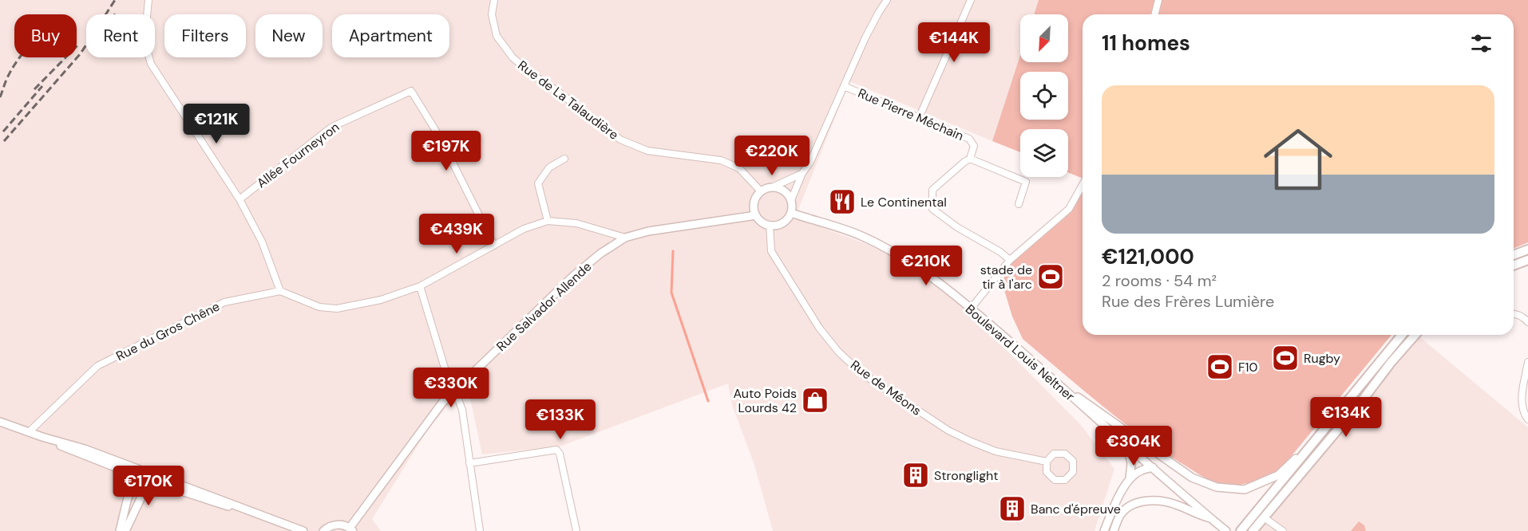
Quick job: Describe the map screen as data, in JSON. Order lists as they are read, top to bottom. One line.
{"streets":{"street":["Rue de La Talaudière","Rue Pierre Méchain","Allée Fourneyron","Rue Salvador Allende","Rue du Gros Chêne","Boulevard Louis Neltner","Rue de Méons"]},"crossings":[["Rue de La Talaudière","Rue Salvador Allende"],["Rue de La Talaudière","Boulevard Louis Neltner"],["Rue de La Talaudière","Rue de Méons"],["Rue Salvador Allende","Boulevard Louis Neltner"],["Rue Salvador Allende","Rue de Méons"],["Boulevard Louis Neltner","Rue de Méons"]],"places":{"restaurant":["Le Continental"],"sports":["stade de tir à l'arc","Rugby","F10"],"shop":["Auto Poids Lourds 42"],"building":["Stronglight","Banc d'épreuve"]},"north":"bottom left","page":{"chip":["Buy","Rent","Filters","New","Apartment"],"heading":"11 homes","price":["€144K","€121K","€197K","€220K","€439K","€210K","€330K","€134K","€133K","€304K","€170K"],"list":[{"name":"€121,000","note":"2 rooms · 54 m² · Rue des Frères Lumière"}]}}
